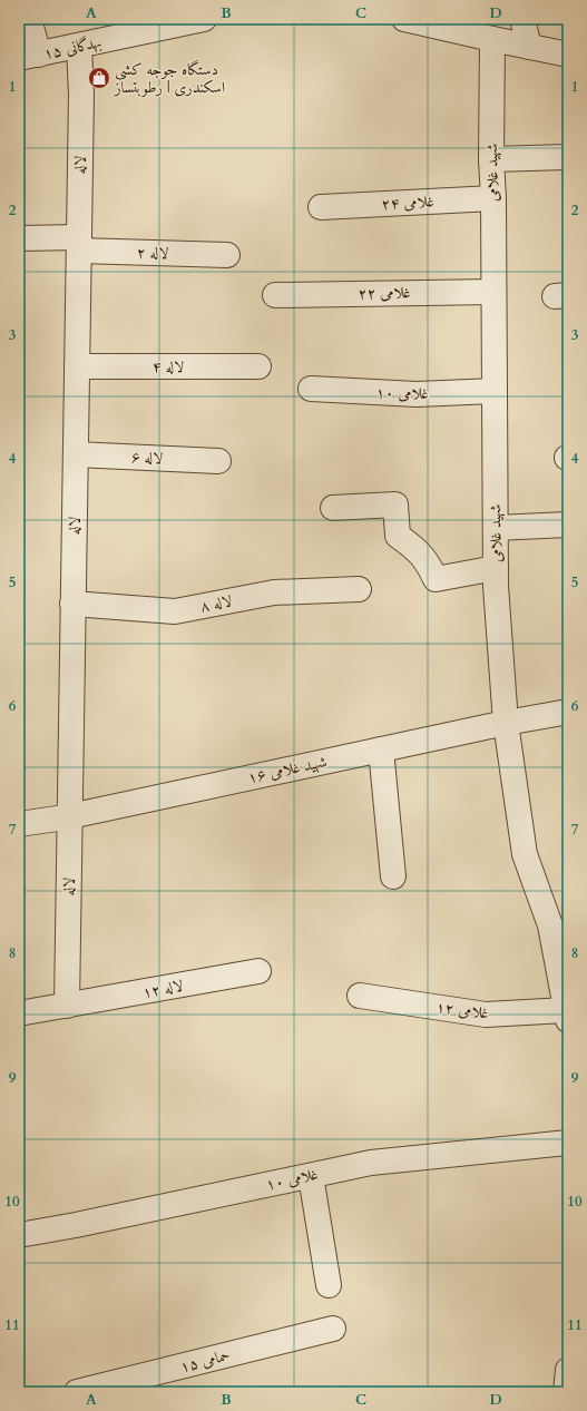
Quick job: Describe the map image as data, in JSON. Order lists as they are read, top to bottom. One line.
{"streets":{"street":["بهدگانی ۱۵","لاله","شهید غلامی","غلامی ۲۴","لاله ۲","غلامی ۲۲","لاله ۴","غلامی ۱۰","لاله ۶","لاله ۸","شهید غلامی ۱۶","لاله ۱۲","غلامی ۱۲","حمامی ۱۵"]},"crossings":[["بهدگانی ۱۵","لاله"],["لاله","لاله ۲"],["لاله","لاله ۴"],["لاله","لاله ۶"],["لاله","لاله ۸"],["لاله","شهید غلامی ۱۶"],["لاله","لاله ۱۲"],["شهید غلامی","غلامی ۲۴"],["شهید غلامی","غلامی ۲۲"],["شهید غلامی","غلامی ۱۰"],["شهید غلامی","شهید غلامی ۱۶"],["شهید غلامی","غلامی ۱۲"]],"places":{"shop":["دستگاه جوجه کشی اسکندری | رطوبتساز"]},"grid":{"columns":["A","B","C","D"],"rows":["1","2","3","4","5","6","7","8","9","10","11"]}}
